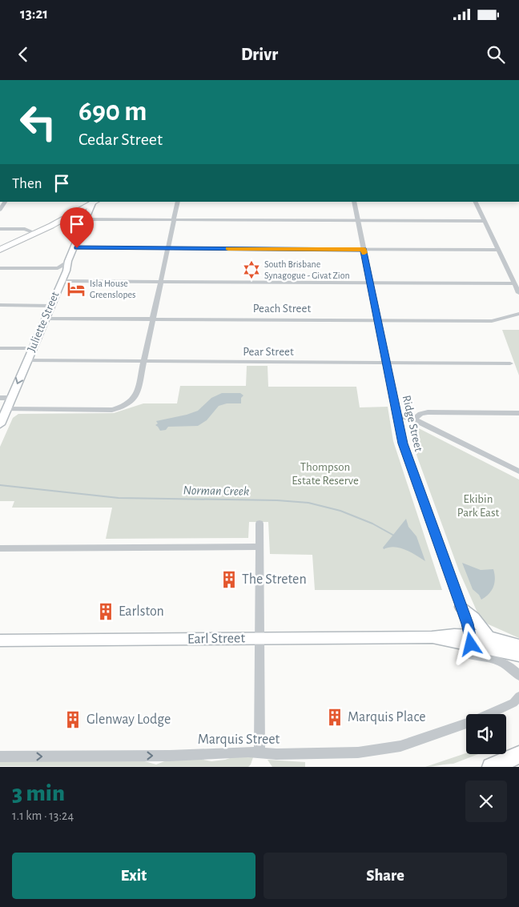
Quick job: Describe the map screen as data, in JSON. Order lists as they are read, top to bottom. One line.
{"streets":{"main road":["Juliette Street","Earl Street"],"street":["Peach Street","Pear Street","Ridge Street","Marquis Street"]},"crossings":[["Peach Street","Juliette Street"],["Peach Street","Ridge Street"],["Juliette Street","Pear Street"],["Pear Street","Ridge Street"],["Ridge Street","Earl Street"]],"one_way":["Marquis Street"],"water":["Norman Creek"],"parks":["Thompson Estate Reserve","Ekibin Park East"],"places":{"synagogue":["South Brisbane Synagogue - Givat Zion"],"hotel":["Isla House Greenslopes"],"building":["The Streten","Earlston","Marquis Place","Glenway Lodge"]},"page":{"status":"13:21","header":"Drivr","turn":["690 m","Cedar Street"],"then":"Then","heading":["3 min","1.1 km · 13:24"],"buttons":["Exit","Share"]}}
